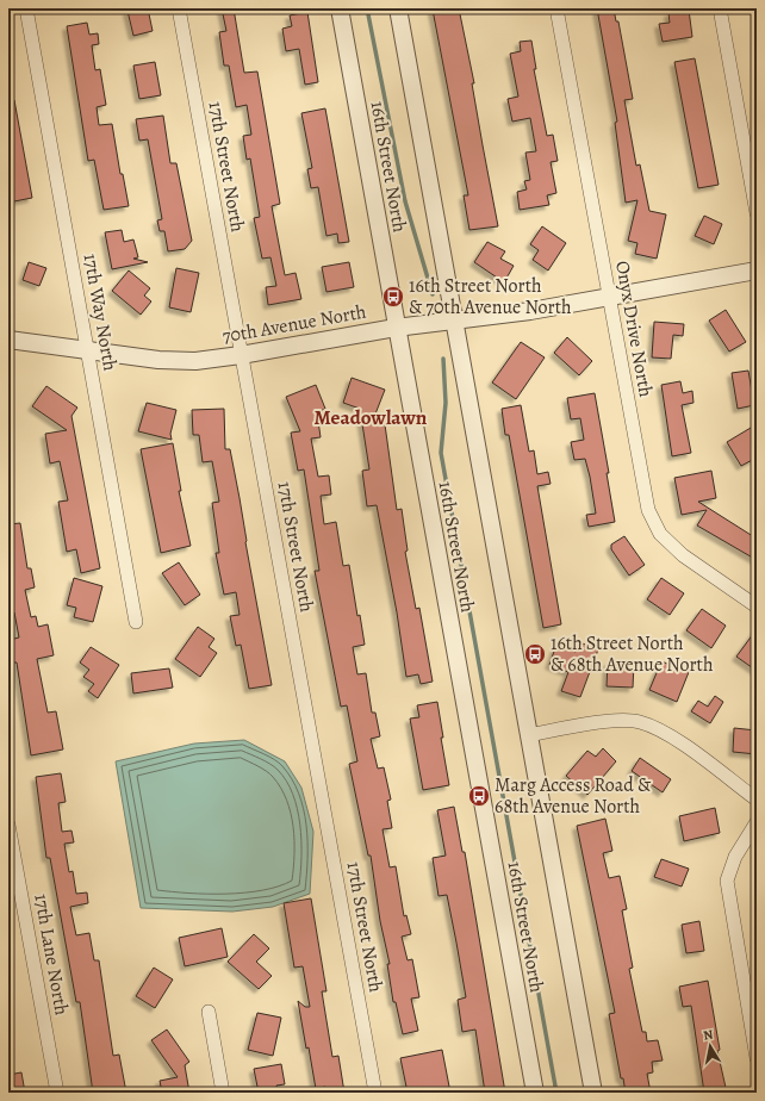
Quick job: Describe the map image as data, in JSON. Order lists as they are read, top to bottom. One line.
{"streets":{"street":["17th Street North","16th Street North","17th Way North","70th Avenue North","Onyx Drive North","17th Lane North"]},"crossings":[["17th Street North","70th Avenue North"],["16th Street North","70th Avenue North"],["17th Way North","70th Avenue North"],["70th Avenue North","Onyx Drive North"]],"districts":["Meadowlawn"],"places":{"bus stop":["16th Street North & 70th Avenue North","16th Street North & 68th Avenue North","Marg Access Road & 68th Avenue North"]},"north":"top"}
